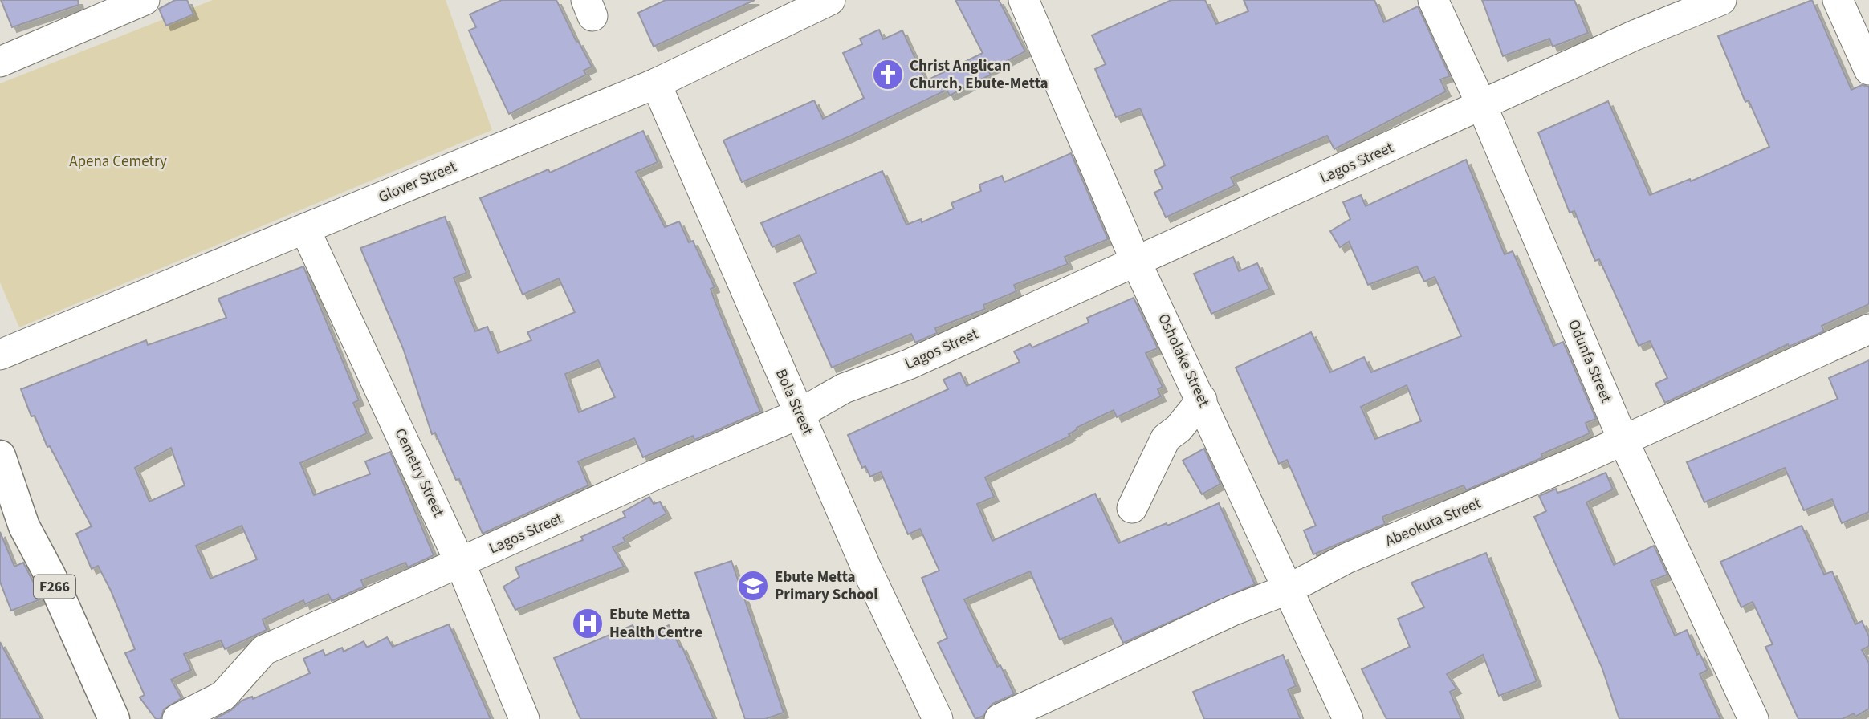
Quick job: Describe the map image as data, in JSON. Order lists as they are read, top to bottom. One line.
{"streets":{"highway":["F266"],"street":["Lagos Street","Glover Street","Osholake Street","Odunfa Street","Bola Street","Cemetry Street","Abeokuta Street"]},"crossings":[["Lagos Street","Osholake Street"],["Lagos Street","Odunfa Street"],["Lagos Street","Bola Street"],["Lagos Street","Cemetry Street"],["Glover Street","Bola Street"],["Glover Street","Cemetry Street"],["Osholake Street","Abeokuta Street"],["Odunfa Street","Abeokuta Street"]],"parks":["Apena Cemetry"],"places":{"church":["Christ Anglican Church, Ebute-Metta"],"school or university":["Ebute Metta Primary School"],"hospital":["Ebute Metta Health Centre"]}}
